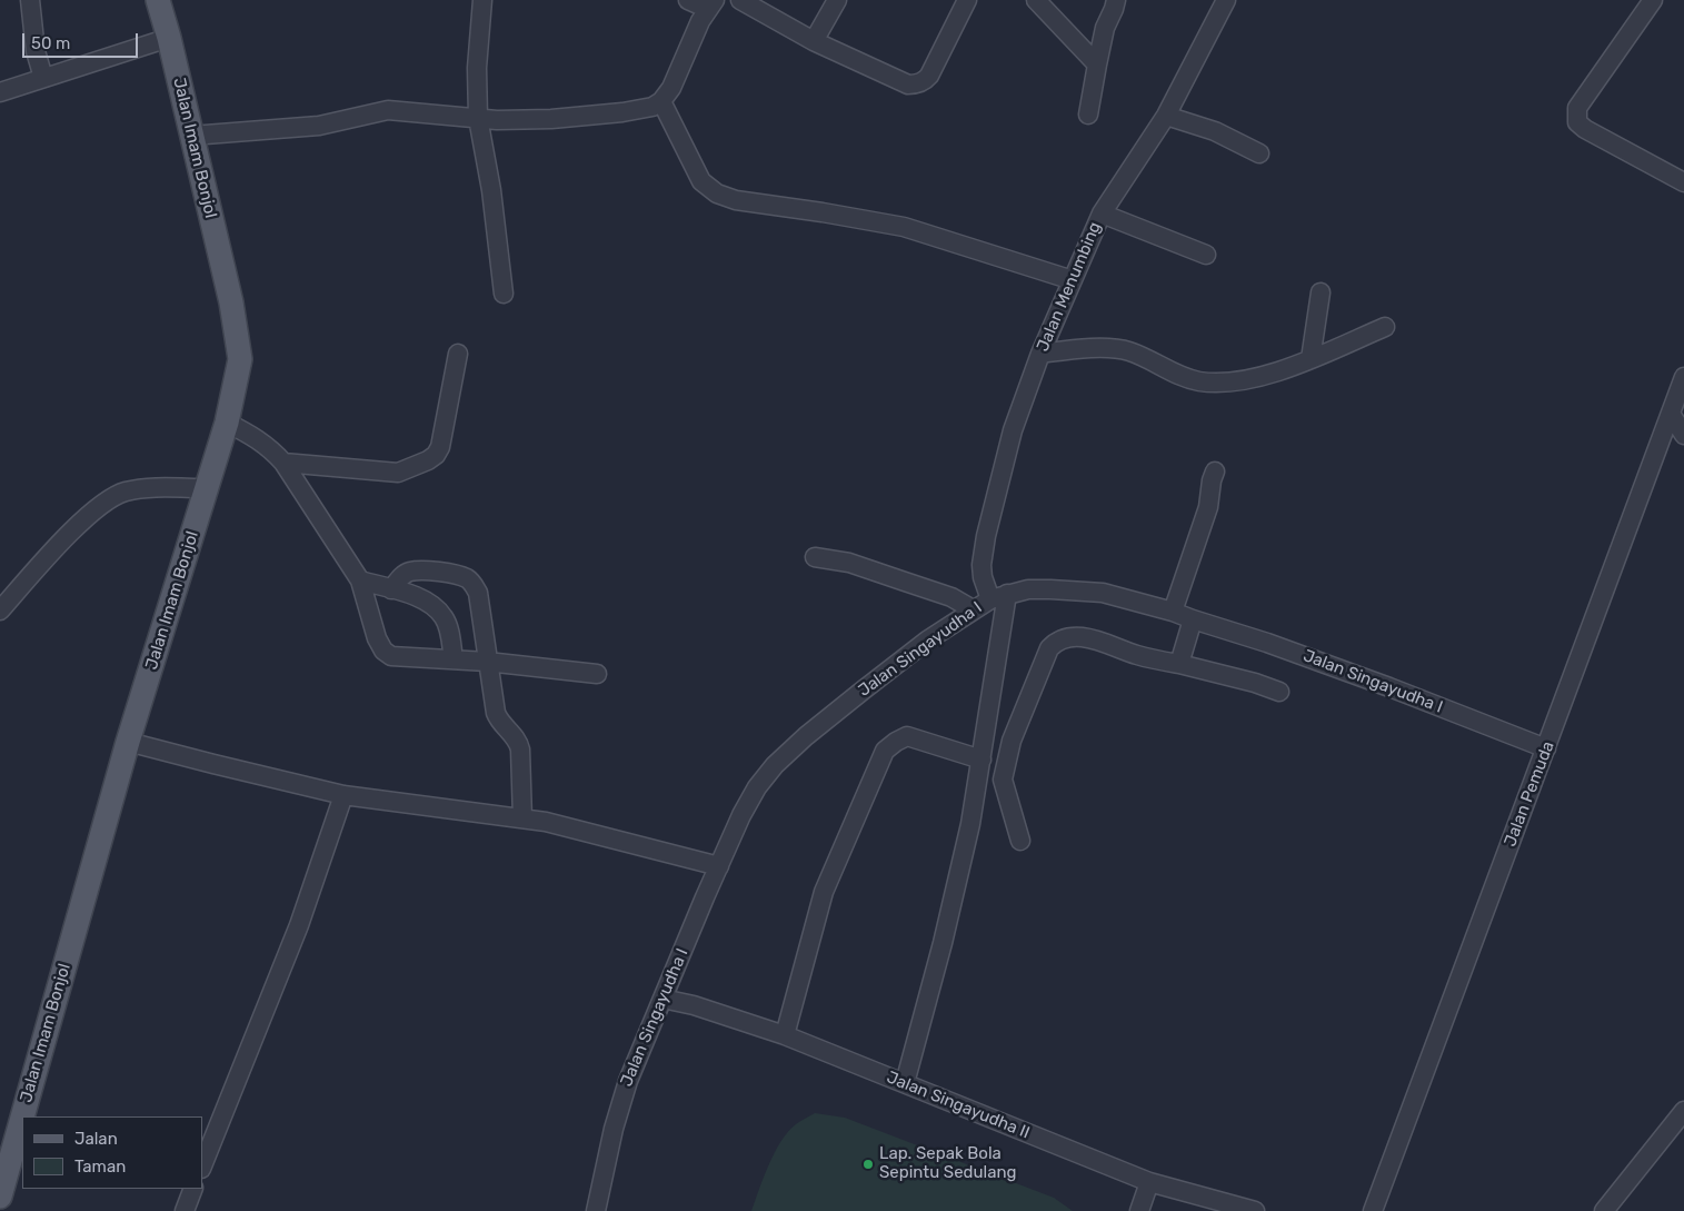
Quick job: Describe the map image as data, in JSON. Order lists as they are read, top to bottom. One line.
{"streets":{"main road":["Jalan Imam Bonjol"],"street":["Jalan Menumbing","Jalan Singayudha I","Jalan Pemuda","Jalan Singayudha II"]},"crossings":[["Jalan Menumbing","Jalan Singayudha I"],["Jalan Singayudha I","Jalan Pemuda"],["Jalan Singayudha I","Jalan Singayudha II"]],"places":["Lap. Sepak Bola Sepintu Sedulang"],"legend":["Jalan","Taman"],"scale_bar":"50 m"}
